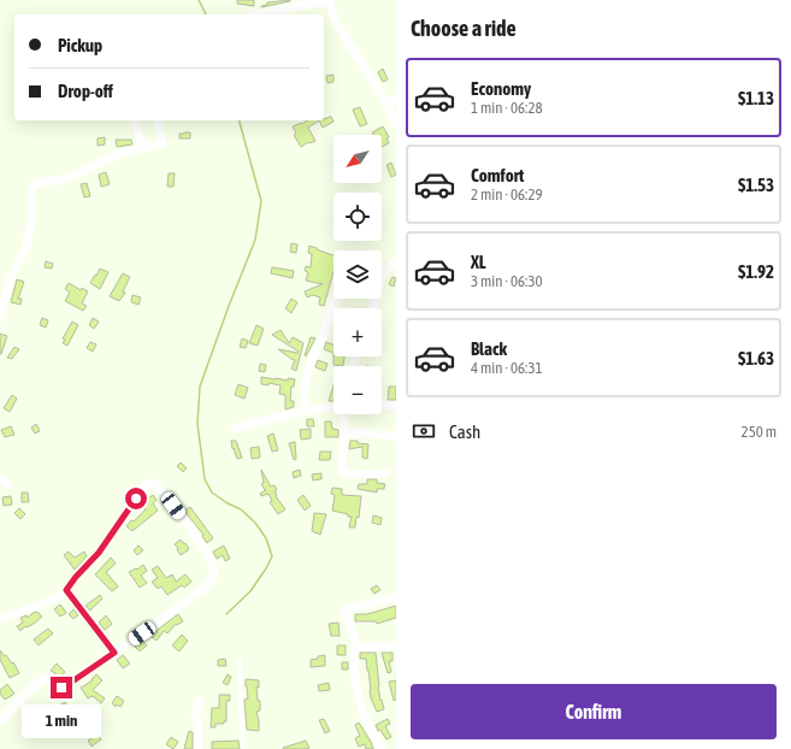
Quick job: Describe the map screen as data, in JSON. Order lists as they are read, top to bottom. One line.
{"north":"bottom left","page":{"heading":"Choose a ride","banner":["Pickup","Drop-off"],"list":[{"name":"Economy","note":"1 min · 06:28","value":"$1.13"},{"name":"Comfort","note":"2 min · 06:29","value":"$1.53"},{"name":"XL","note":"3 min · 06:30","value":"$1.92"},{"name":"Black","note":"4 min · 06:31","value":"$1.63"}],"map_buttons":["+","−"],"pay":["Cash","250 m"],"buttons":"Confirm","bubble":"1 min"}}
